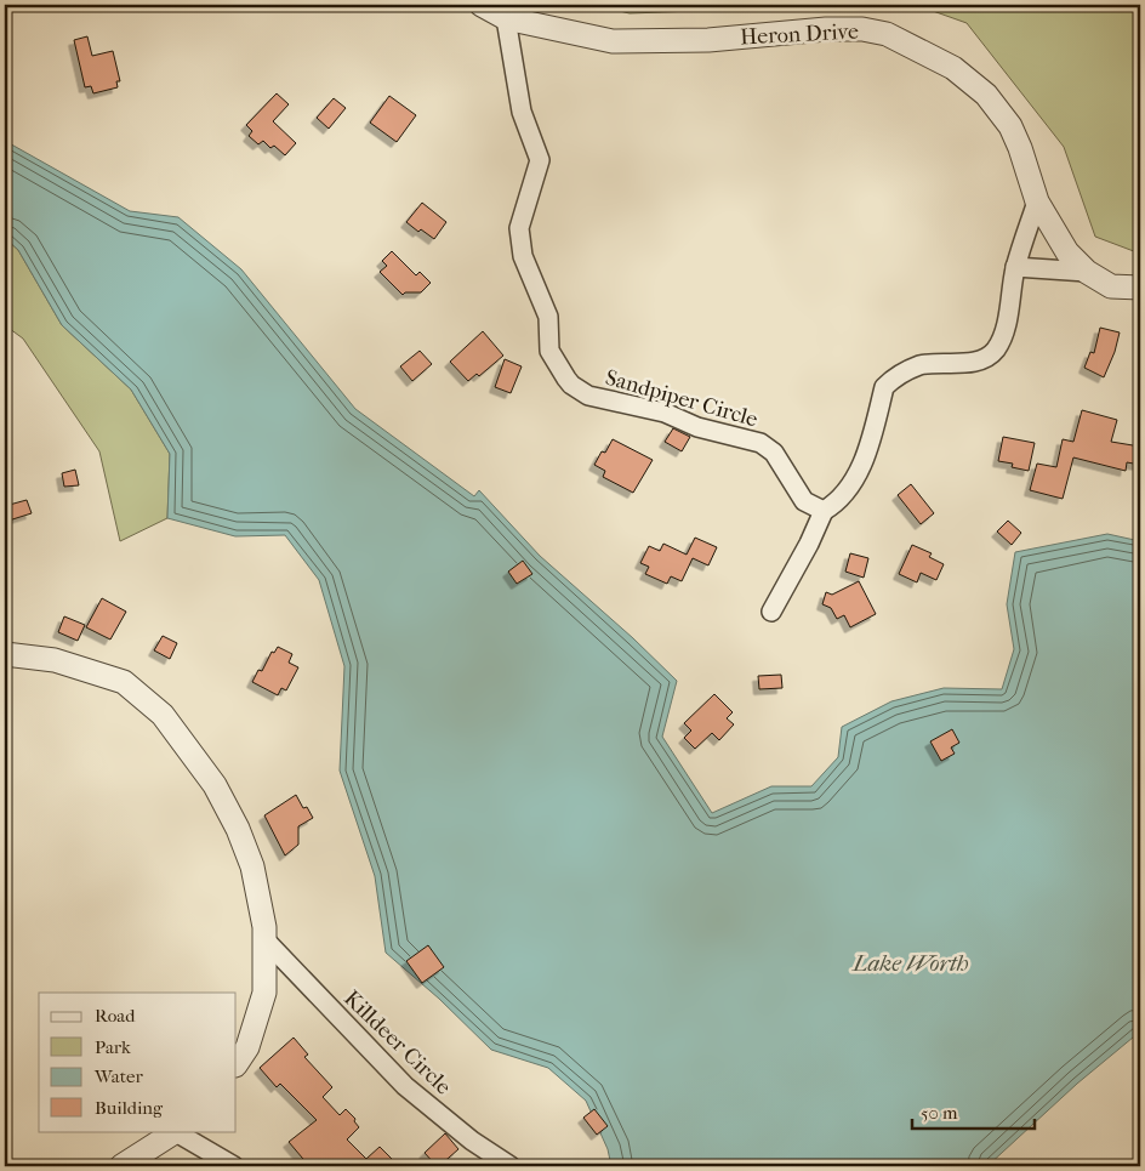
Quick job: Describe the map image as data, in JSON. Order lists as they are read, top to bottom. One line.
{"streets":{"street":["Heron Drive","Sandpiper Circle","Killdeer Circle"]},"crossings":[["Heron Drive","Sandpiper Circle"]],"water":["Lake Worth"],"legend":["Road","Park","Water","Building"],"scale_bar":"50 m"}
